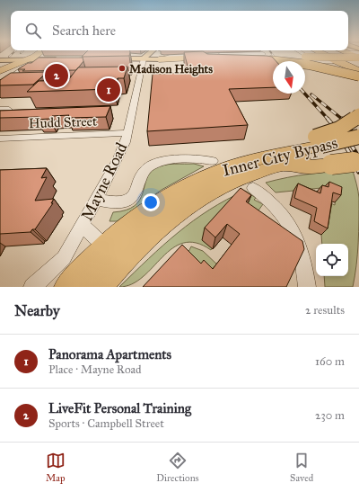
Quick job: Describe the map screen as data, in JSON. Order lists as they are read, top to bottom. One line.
{"streets":{"highway":["Inner City Bypass"],"street":["Hudd Street","Mayne Road"]},"crossings":[["Hudd Street","Mayne Road"]],"places":["Madison Heights"],"north":"bottom","page":{"search":"Search here","pins":["2","1"],"heading":["Nearby","2 results"],"list":[{"mark":"1","name":"Panorama Apartments","note":"Place · Mayne Road","value":"160 m"},{"mark":"2","name":"LiveFit Personal Training","note":"Sports · Campbell Street","value":"230 m"}],"nav":["Map","Directions","Saved"]}}
